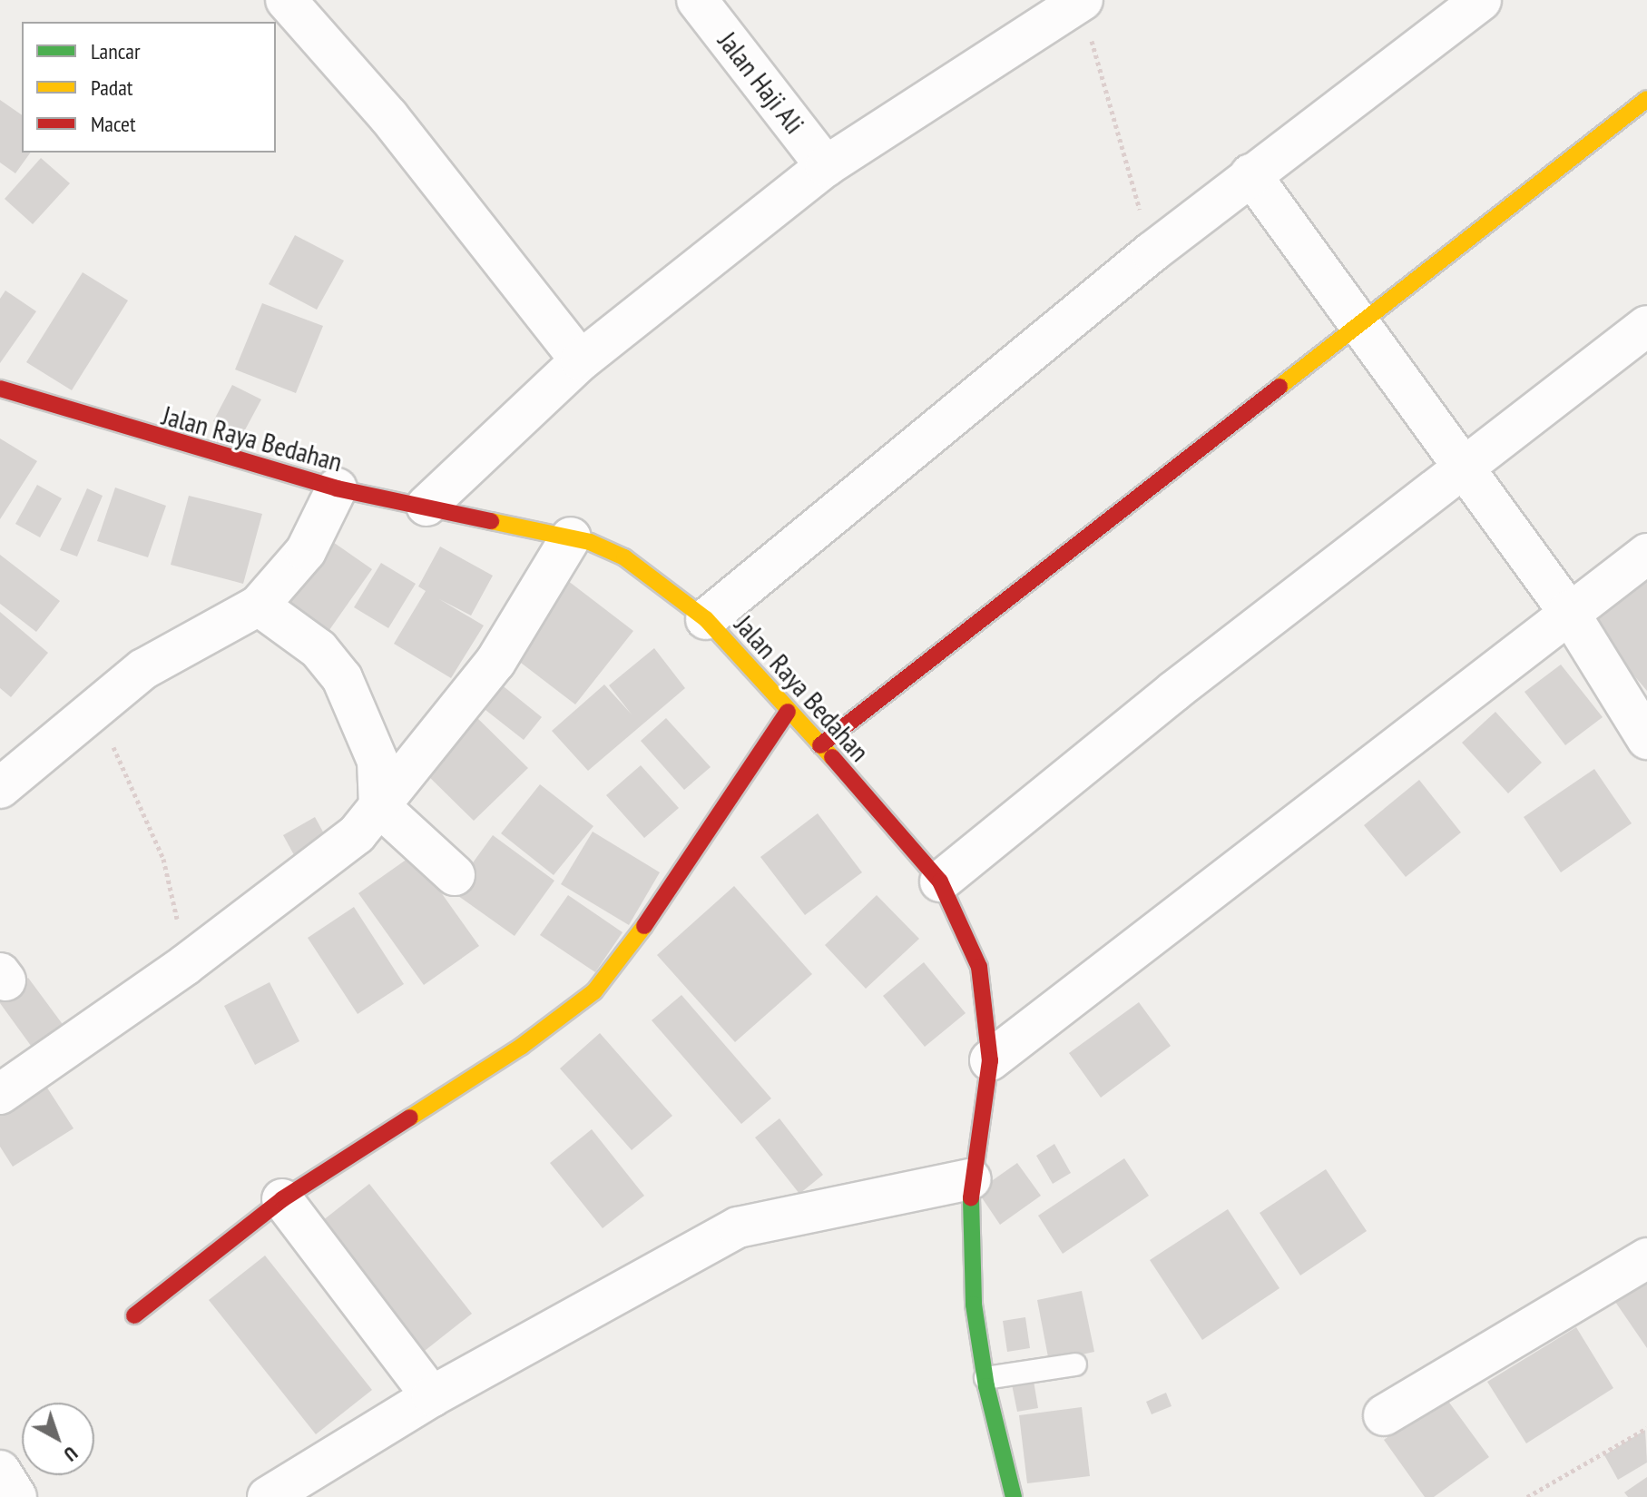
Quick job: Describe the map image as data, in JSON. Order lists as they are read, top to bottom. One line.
{"streets":{"street":["Jalan Haji Ali","Jalan Raya Bedahan"]},"legend":["Lancar","Padat","Macet"],"north":"bottom right"}
